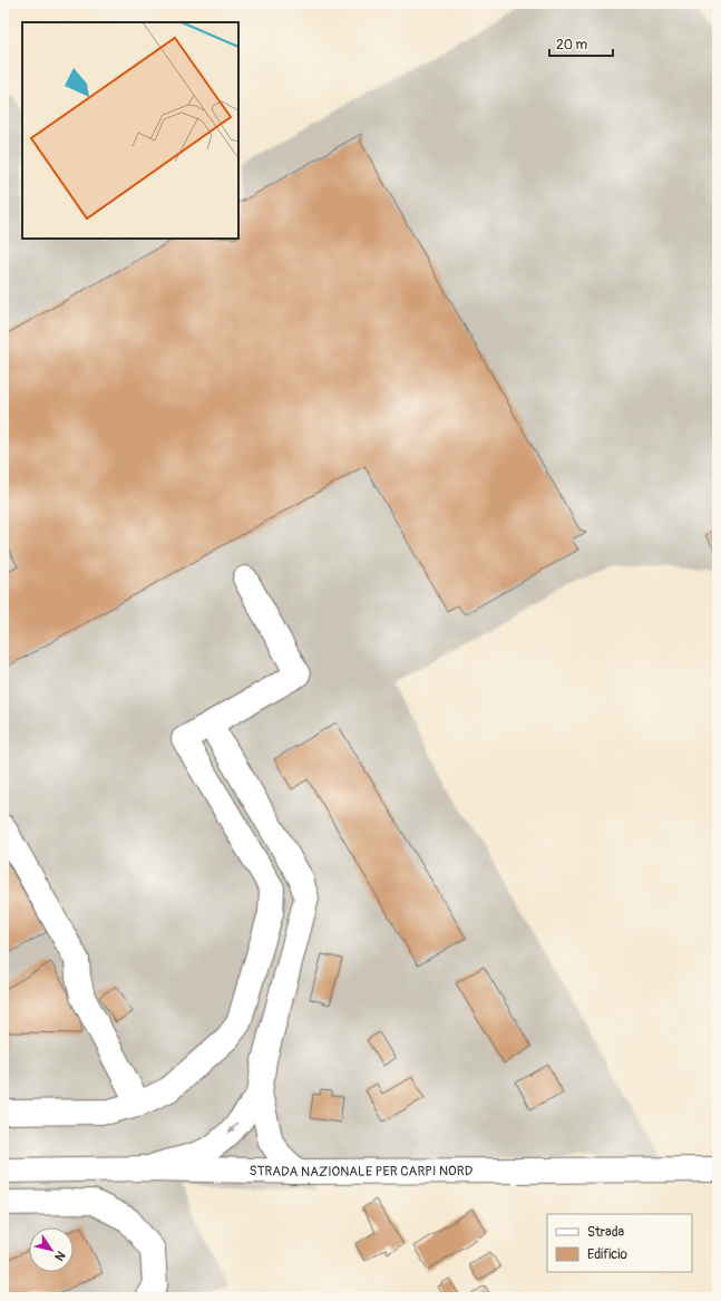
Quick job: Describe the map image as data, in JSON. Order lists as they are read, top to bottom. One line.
{"streets":{"main road":["STRADA NAZIONALE PER CARPI NORD"]},"legend":["Strada","Edificio"],"scale_bar":"20 m","north":"bottom right"}
